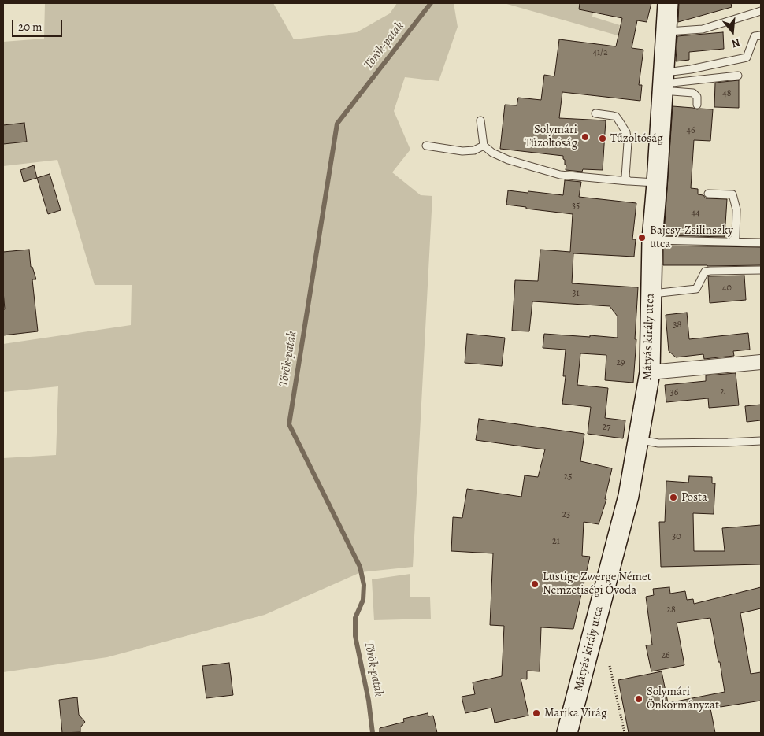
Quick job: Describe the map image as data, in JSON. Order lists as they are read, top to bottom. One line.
{"streets":{"main road":["Mátyás király utca"]},"water":["Török-patak"],"places":["Solymári Tűzoltóság","Tűzoltóság","Bajcsy-Zsilinszky utca","Posta","Lustige Zwerge Német Nemzetiségi Óvoda","Solymári Önkormányzat","Marika Virág"],"house_numbers":["41/a","48","46","35","44","40","31","38","29","2","36","27","25","23","30","21","28","26"],"scale_bar":"20 m","north":"bottom"}
